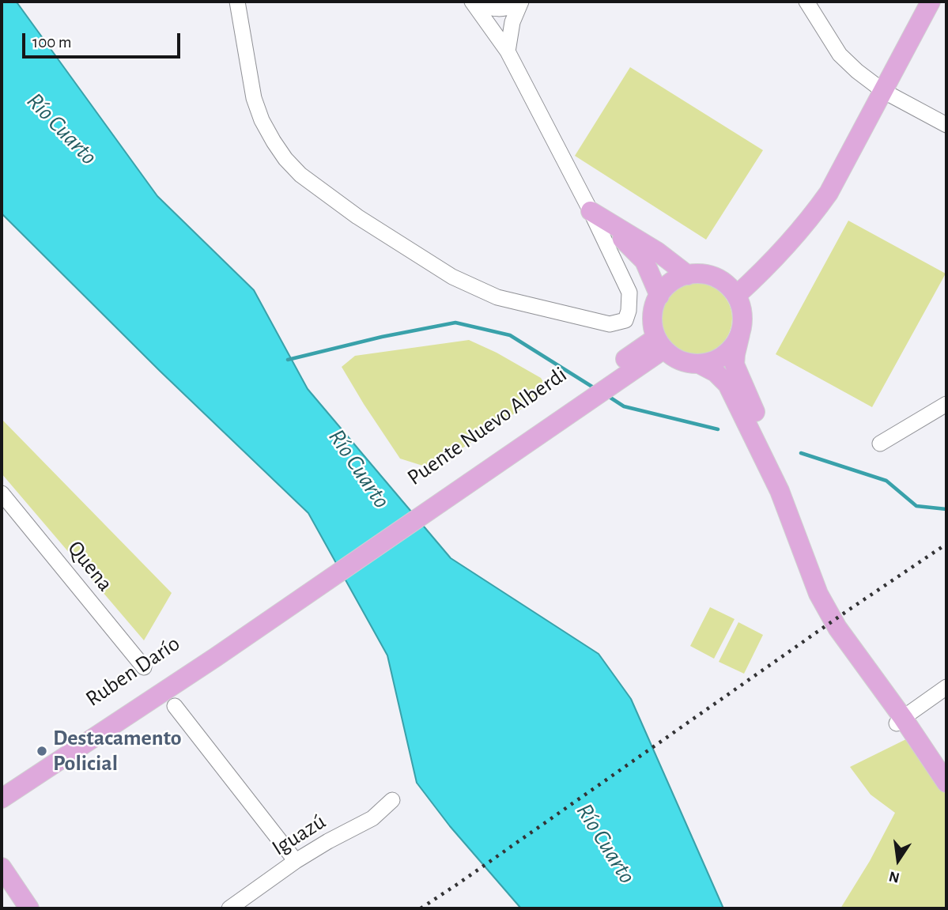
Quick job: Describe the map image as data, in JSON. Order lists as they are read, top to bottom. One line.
{"streets":{"main road":["Puente Nuevo Alberdi","Ruben Darío"],"street":["Quena","Iguazú"]},"crossings":[["Puente Nuevo Alberdi","Ruben Darío"]],"water":["Río Cuarto"],"places":["Destacamento Policial"],"scale_bar":"100 m","north":"bottom"}
